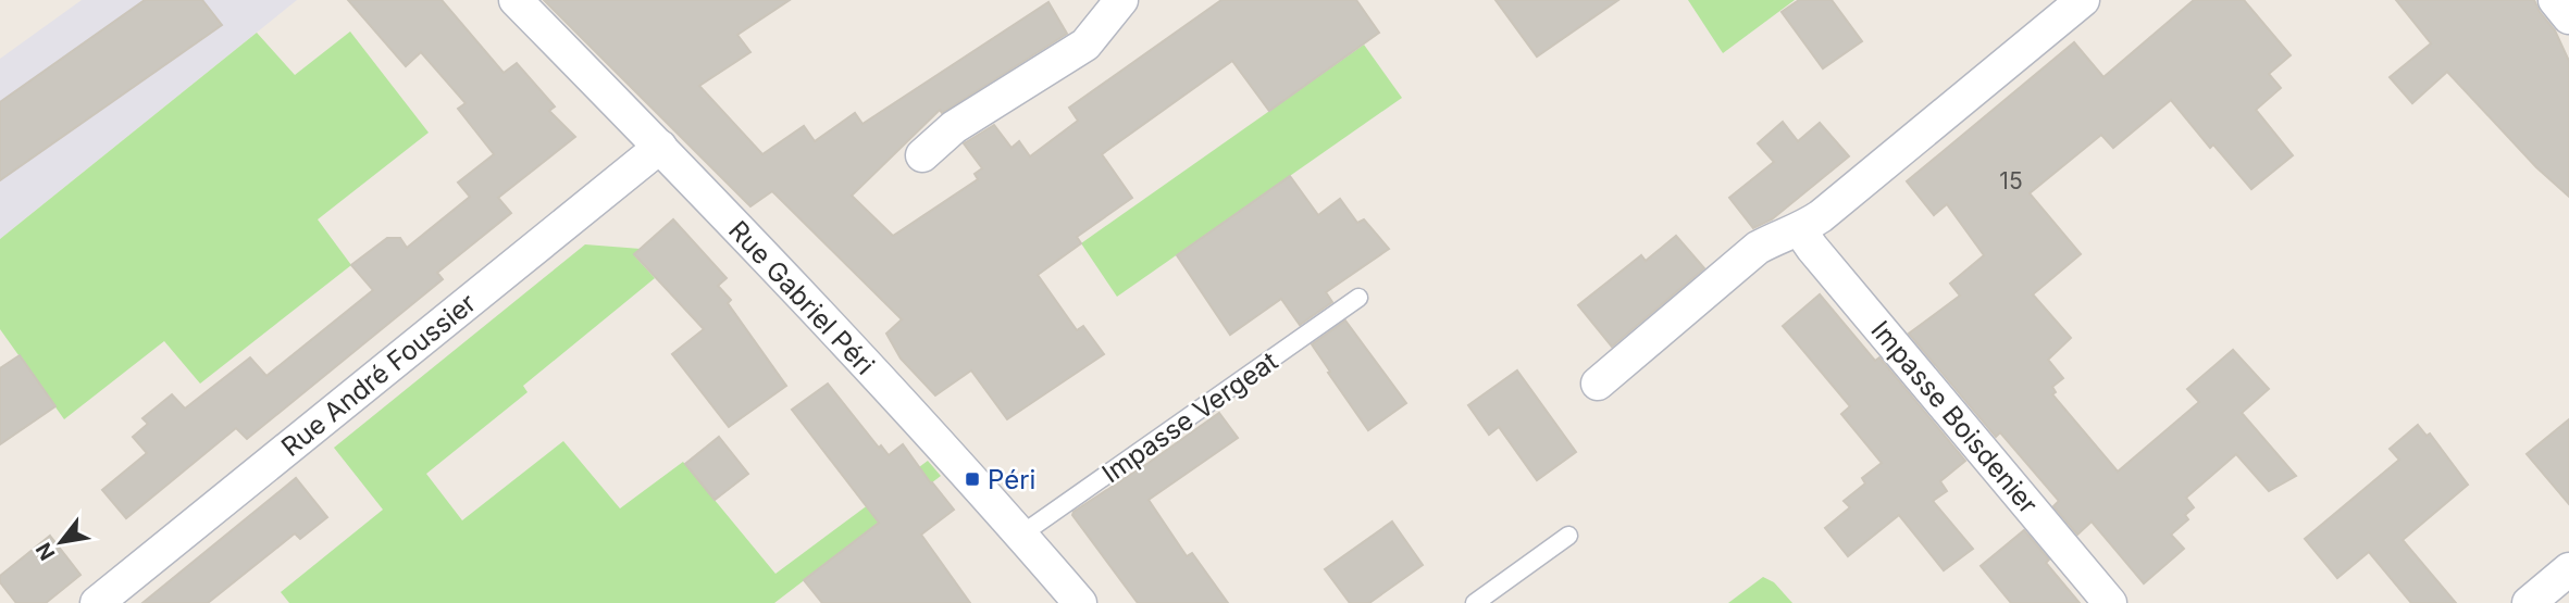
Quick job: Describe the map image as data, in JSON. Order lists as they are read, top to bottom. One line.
{"streets":{"street":["Rue Gabriel Péri","Rue André Foussier","Impasse Boisdenier"],"lane":["Impasse Vergeat"]},"crossings":[["Rue Gabriel Péri","Rue André Foussier"],["Rue Gabriel Péri","Impasse Vergeat"]],"places":{"transit":["Péri"]},"house_numbers":["15"],"north":"bottom left"}
